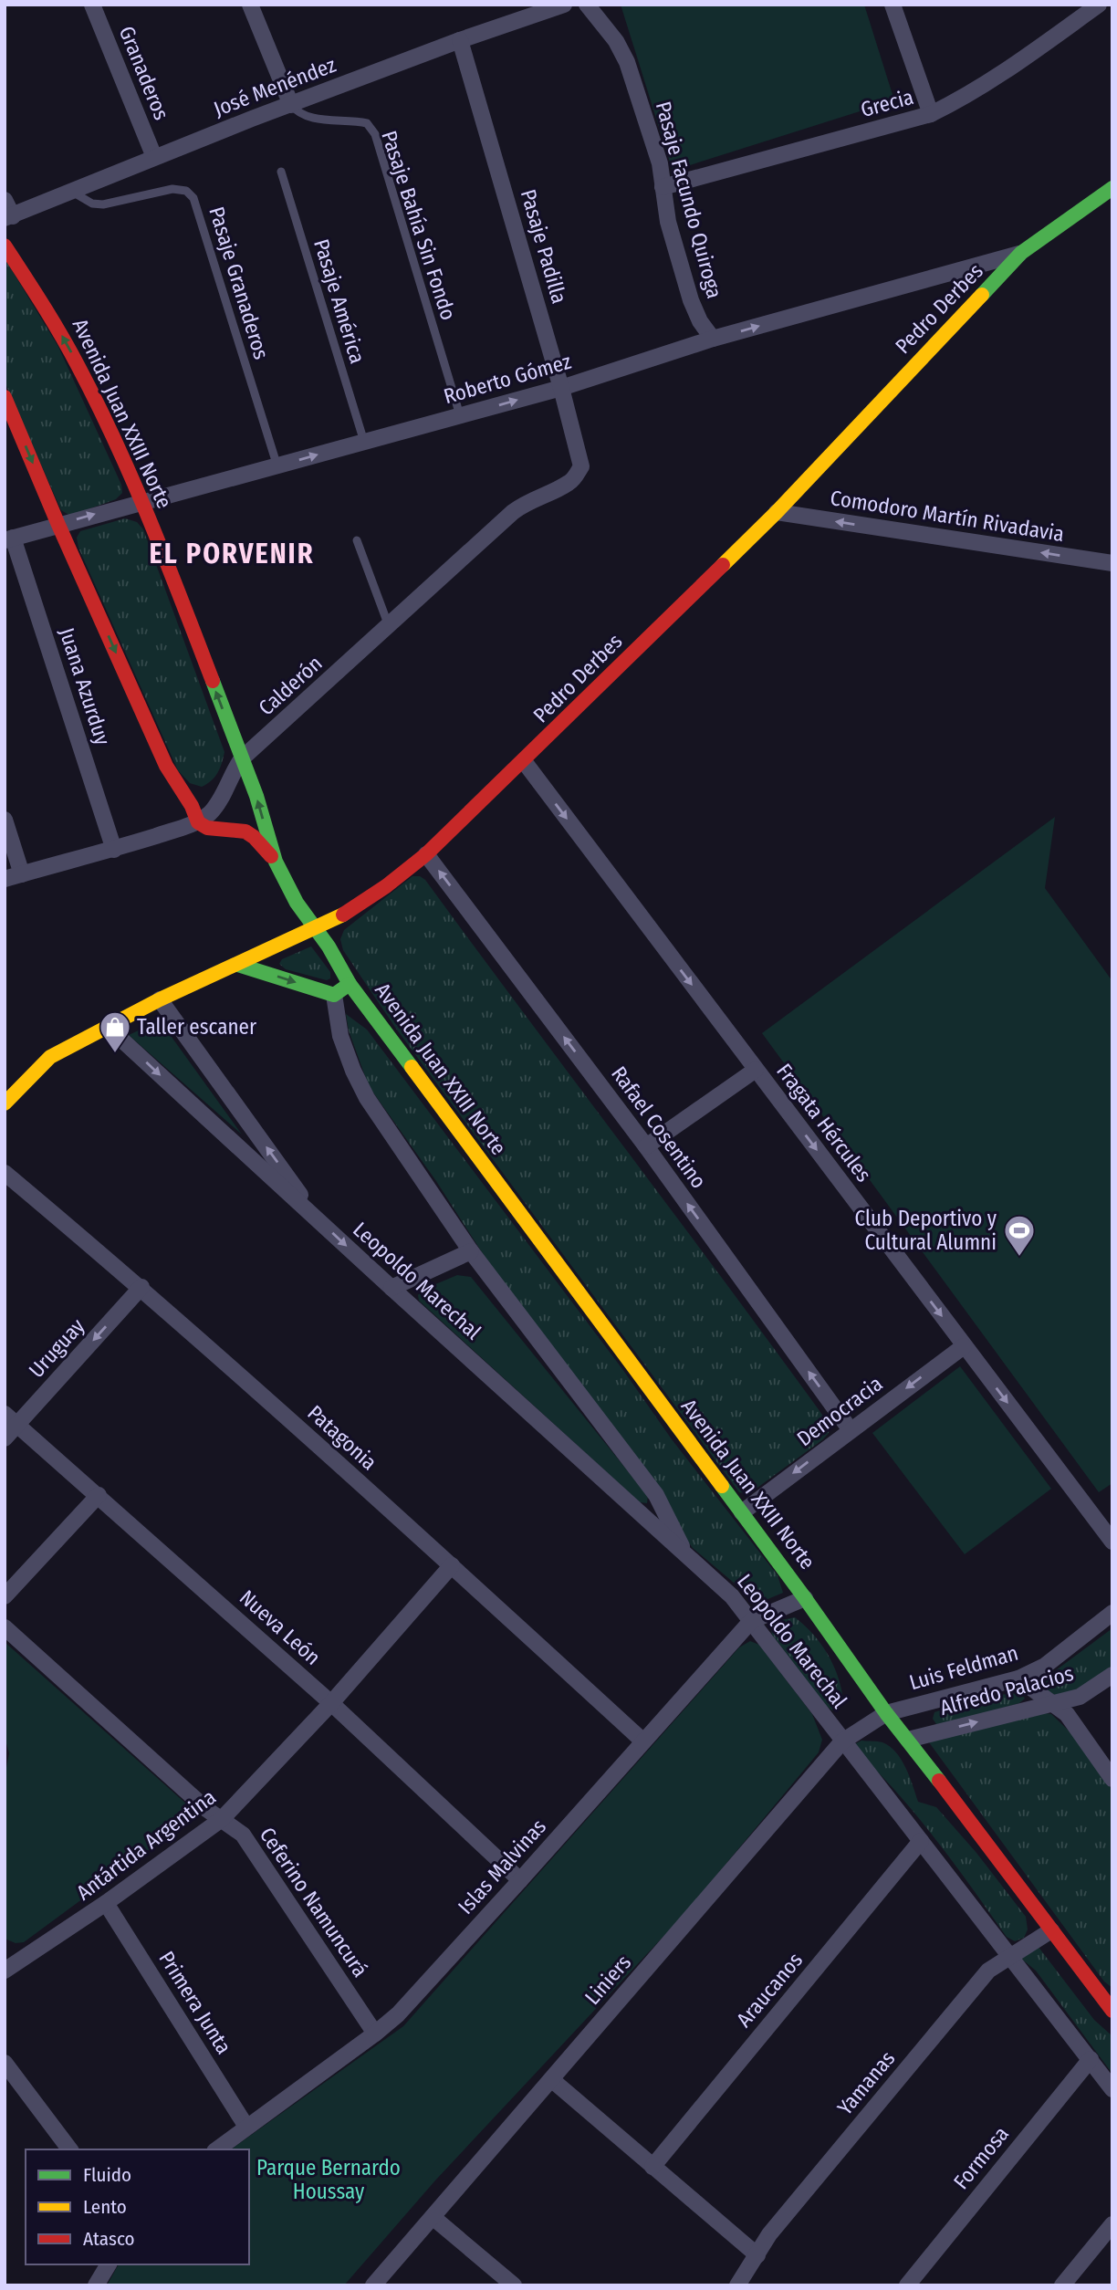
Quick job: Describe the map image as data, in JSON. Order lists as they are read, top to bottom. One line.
{"streets":{"street":["Granaderos","José Menéndez","Grecia","Pasaje Facundo Quiroga","Pasaje Padilla","Pedro Derbes","Roberto Gómez","Avenida Juan XXIII Norte","Comodoro Martín Rivadavia","Calderón","Juana Azurduy","Fragata Hércules","Rafael Cosentino","Leopoldo Marechal","Uruguay","Democracia","Patagonia","Nueva León","Luis Feldman","Alfredo Palacios","Antártida Argentina","Islas Malvinas","Ceferino Namuncurá","Liniers","Araucanos","Primera Junta","Yamanas","Formosa"],"lane":["Pasaje Bahía Sin Fondo","Pasaje Granaderos","Pasaje América"]},"crossings":[["Granaderos","José Menéndez"],["José Menéndez","Pasaje Bahía Sin Fondo"],["José Menéndez","Pasaje Padilla"],["José Menéndez","Pasaje Granaderos"],["Grecia","Pasaje Facundo Quiroga"],["Pasaje Facundo Quiroga","Roberto Gómez"],["Pasaje Bahía Sin Fondo","Roberto Gómez"],["Pasaje Padilla","Roberto Gómez"],["Pasaje Padilla","Calderón"],["Pasaje Granaderos","Roberto Gómez"],["Pasaje América","Roberto Gómez"],["Pedro Derbes","Roberto Gómez"],["Pedro Derbes","Avenida Juan XXIII Norte"],["Pedro Derbes","Comodoro Martín Rivadavia"],["Pedro Derbes","Fragata Hércules"],["Pedro Derbes","Rafael Cosentino"],["Pedro Derbes","Leopoldo Marechal"],["Roberto Gómez","Avenida Juan XXIII Norte"],["Roberto Gómez","Juana Azurduy"],["Avenida Juan XXIII Norte","Calderón"],["Avenida Juan XXIII Norte","Democracia"],["Avenida Juan XXIII Norte","Luis Feldman"],["Avenida Juan XXIII Norte","Alfredo Palacios"],["Avenida Juan XXIII Norte","Islas Malvinas"],["Avenida Juan XXIII Norte","Liniers"],["Avenida Juan XXIII Norte","Yamanas"],["Calderón","Juana Azurduy"],["Fragata Hércules","Democracia"],["Rafael Cosentino","Democracia"],["Leopoldo Marechal","Islas Malvinas"],["Leopoldo Marechal","Liniers"],["Leopoldo Marechal","Araucanos"],["Leopoldo Marechal","Yamanas"],["Leopoldo Marechal","Formosa"],["Uruguay","Patagonia"],["Uruguay","Nueva León"],["Patagonia","Antártida Argentina"],["Patagonia","Islas Malvinas"],["Nueva León","Antártida Argentina"],["Nueva León","Islas Malvinas"],["Luis Feldman","Liniers"],["Antártida Argentina","Ceferino Namuncurá"],["Antártida Argentina","Primera Junta"],["Islas Malvinas","Ceferino Namuncurá"],["Islas Malvinas","Primera Junta"]],"one_way":["Roberto Gómez","Comodoro Martín Rivadavia","Fragata Hércules","Rafael Cosentino","Uruguay","Democracia","Alfredo Palacios"],"districts":["EL PORVENIR"],"parks":["Parque Bernardo Houssay"],"places":{"shop":["Taller escaner"],"sports":["Club Deportivo y Cultural Alumni"]},"legend":["Fluido","Lento","Atasco"]}
